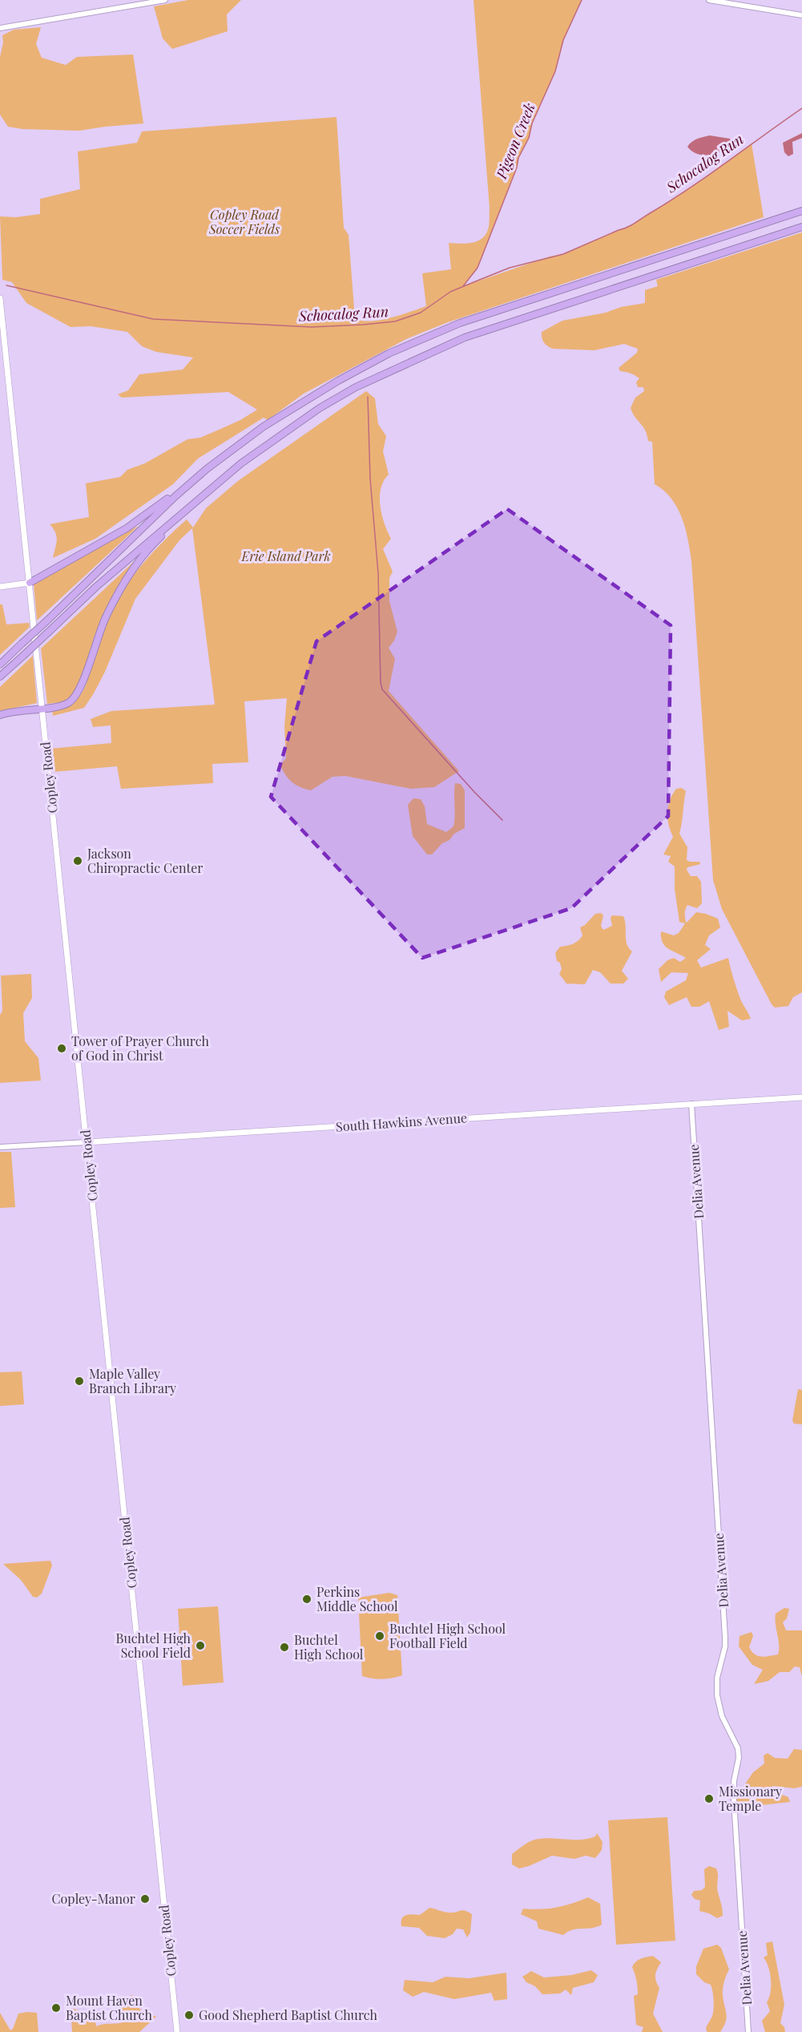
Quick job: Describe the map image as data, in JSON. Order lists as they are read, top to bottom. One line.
{"streets":{"main road":["Copley Road","South Hawkins Avenue"],"street":["Delia Avenue"]},"crossings":[["Copley Road","South Hawkins Avenue"],["South Hawkins Avenue","Delia Avenue"]],"water":["Pigeon Creek","Schocalog Run"],"parks":["Copley Road Soccer Fields","Erie Island Park"],"places":["Jackson Chiropractic Center","Tower of Prayer Church of God in Christ","Maple Valley Branch Library","Perkins Middle School","Buchtel High School Football Field","Buchtel High School Field","Buchtel High School","Missionary Temple","Copley-Manor","Mount Haven Baptist Church","Good Shepherd Baptist Church"]}
